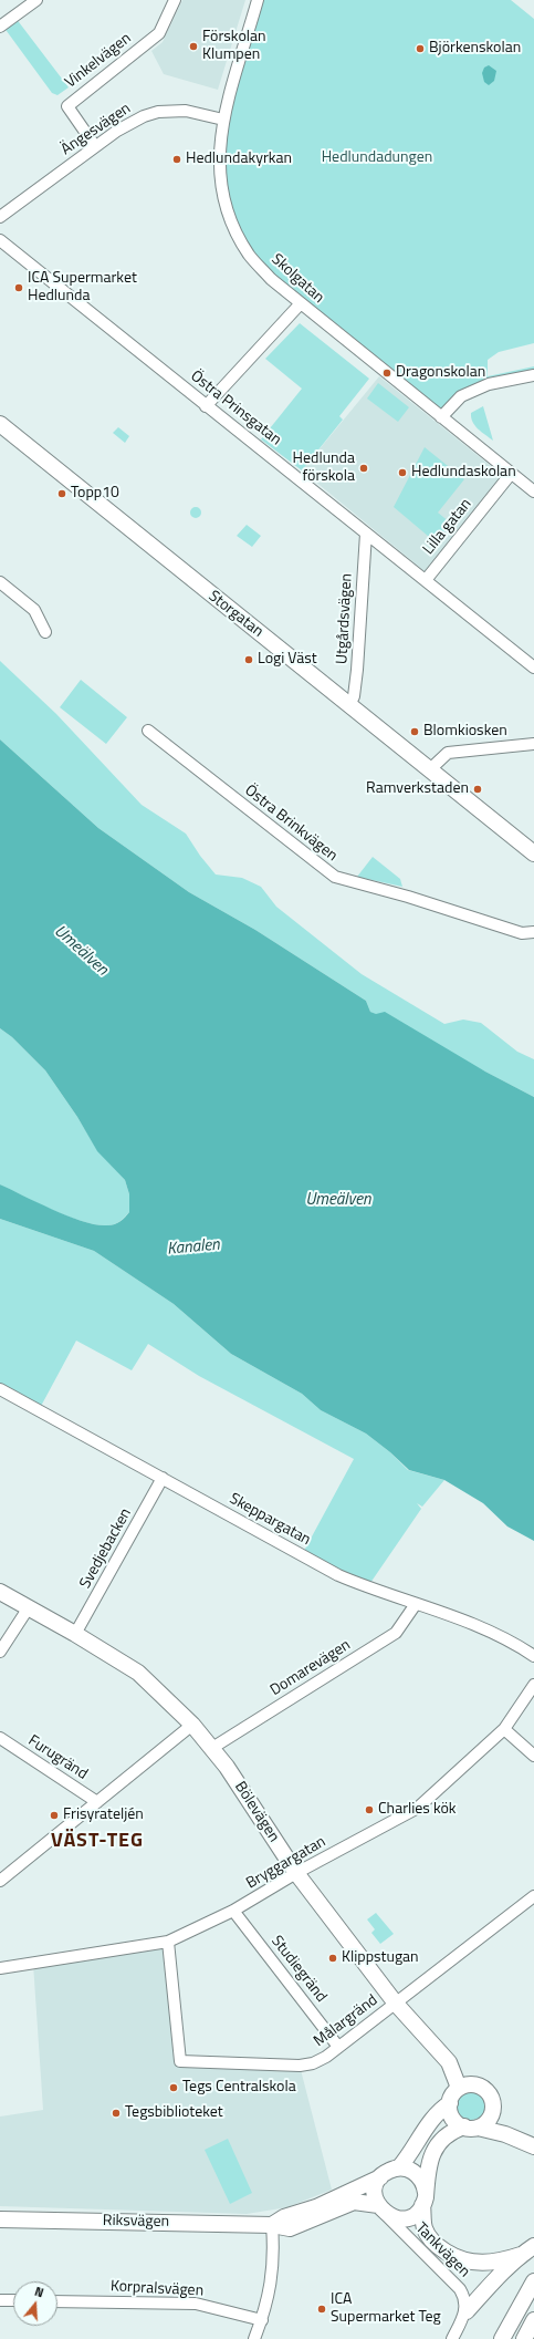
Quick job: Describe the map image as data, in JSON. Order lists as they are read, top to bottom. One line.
{"streets":{"street":["Vinkelvägen","Ängesvägen","Skolgatan","Östra Prinsgatan","Lilla gatan","Storgatan","Utgårdsvägen","Östra Brinkvägen","Skeppargatan","Svedjebacken","Domarevägen","Furugränd","Bölevägen","Bryggargatan","Studiegränd","Målargränd","Riksvägen","Tankvägen","Korpralsvägen"]},"crossings":[["Vinkelvägen","Ängesvägen"],["Ängesvägen","Skolgatan"],["Skolgatan","Lilla gatan"],["Östra Prinsgatan","Lilla gatan"],["Östra Prinsgatan","Utgårdsvägen"],["Storgatan","Utgårdsvägen"],["Skeppargatan","Svedjebacken"],["Skeppargatan","Domarevägen"],["Svedjebacken","Bölevägen"],["Domarevägen","Bölevägen"],["Bölevägen","Bryggargatan"],["Bölevägen","Målargränd"],["Bölevägen","Riksvägen"],["Bryggargatan","Studiegränd"],["Bryggargatan","Målargränd"],["Studiegränd","Målargränd"],["Riksvägen","Tankvägen"]],"districts":["VÄST-TEG"],"water":["Umeälven","Kanalen"],"parks":["Hedlundadungen"],"places":["Förskolan Klumpen","Björkenskolan","Hedlundakyrkan","ICA Supermarket Hedlunda","Dragonskolan","Hedlunda förskola","Hedlundaskolan","Topp10","Logi Väst","Blomkiosken","Ramverkstaden","Charlies kök","Frisyrateljén","Klippstugan","Tegs Centralskola","Tegsbiblioteket","ICA Supermarket Teg"],"north":"top"}
